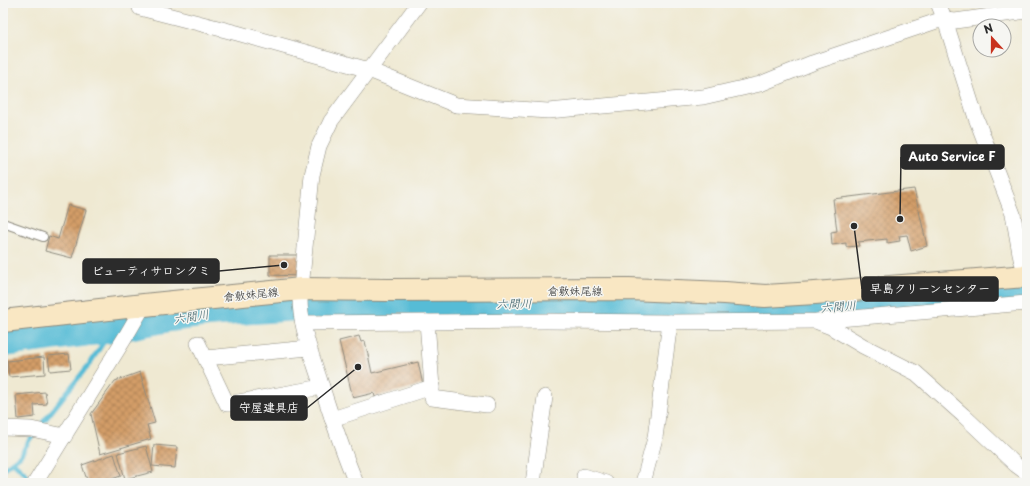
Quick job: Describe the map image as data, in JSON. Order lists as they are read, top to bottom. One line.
{"streets":{"main road":["倉敷妹尾線"]},"water":["六間川"],"places":["Auto Service F","早島クリーンセンター","ビューティサロンクミ","守屋建具店"],"north":"top"}
